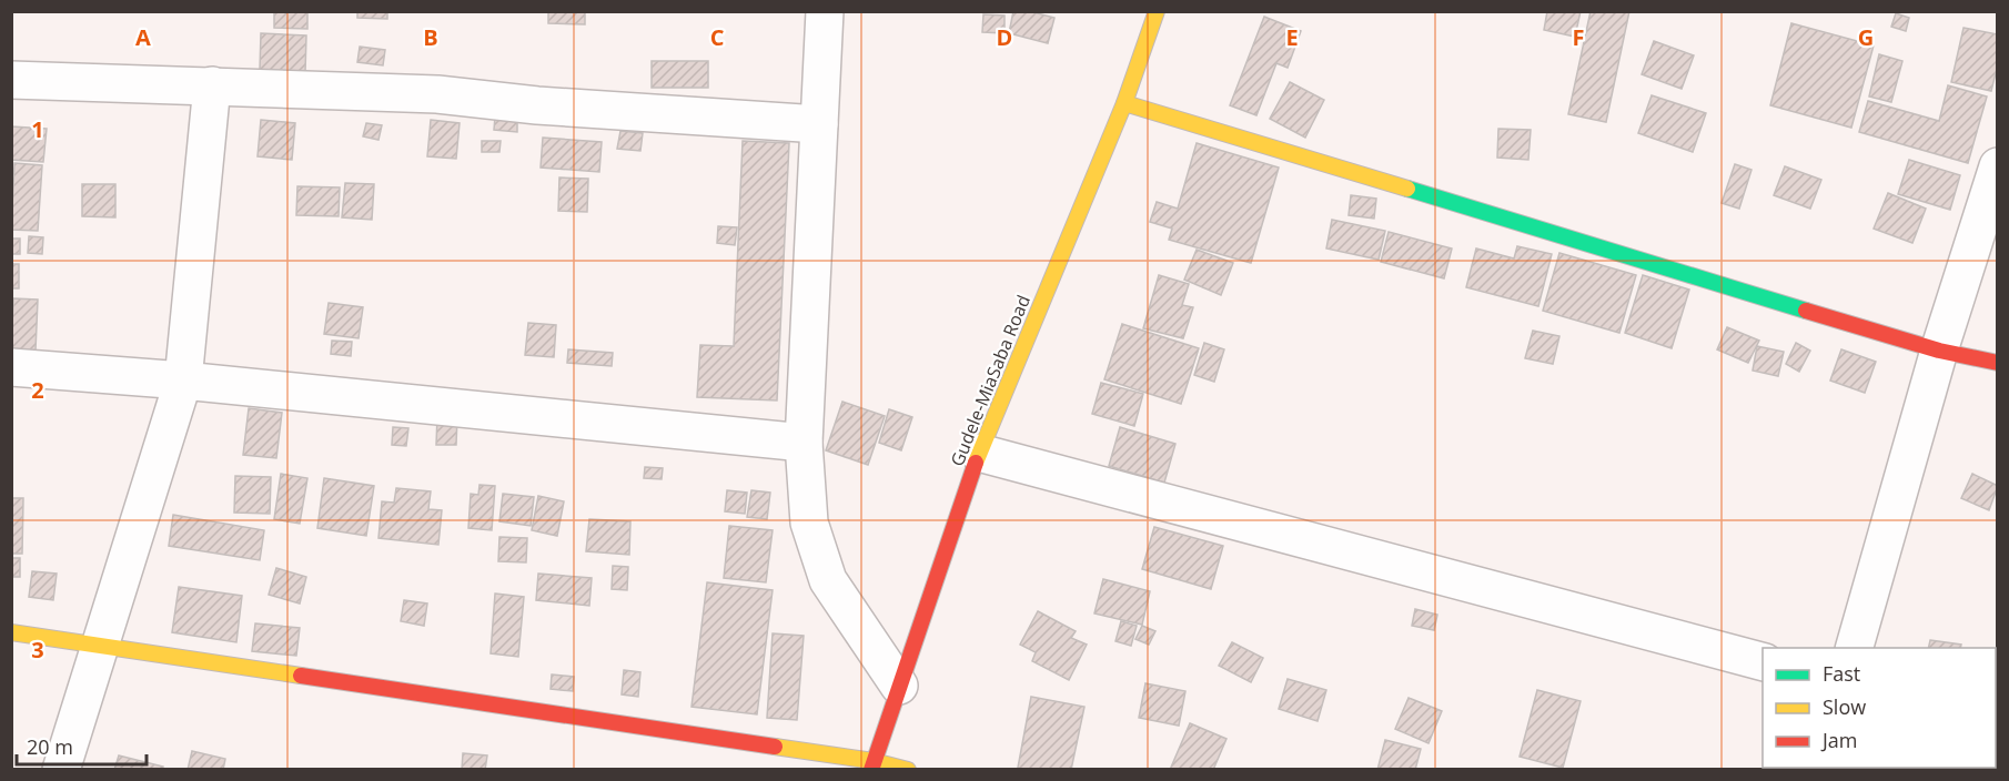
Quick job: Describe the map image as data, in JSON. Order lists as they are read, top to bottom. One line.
{"streets":{"street":["Gudele-MiaSaba Road"]},"legend":["Fast","Slow","Jam"],"scale_bar":"20 m","grid":{"columns":["A","B","C","D","E","F","G"],"rows":["1","2","3"]}}
